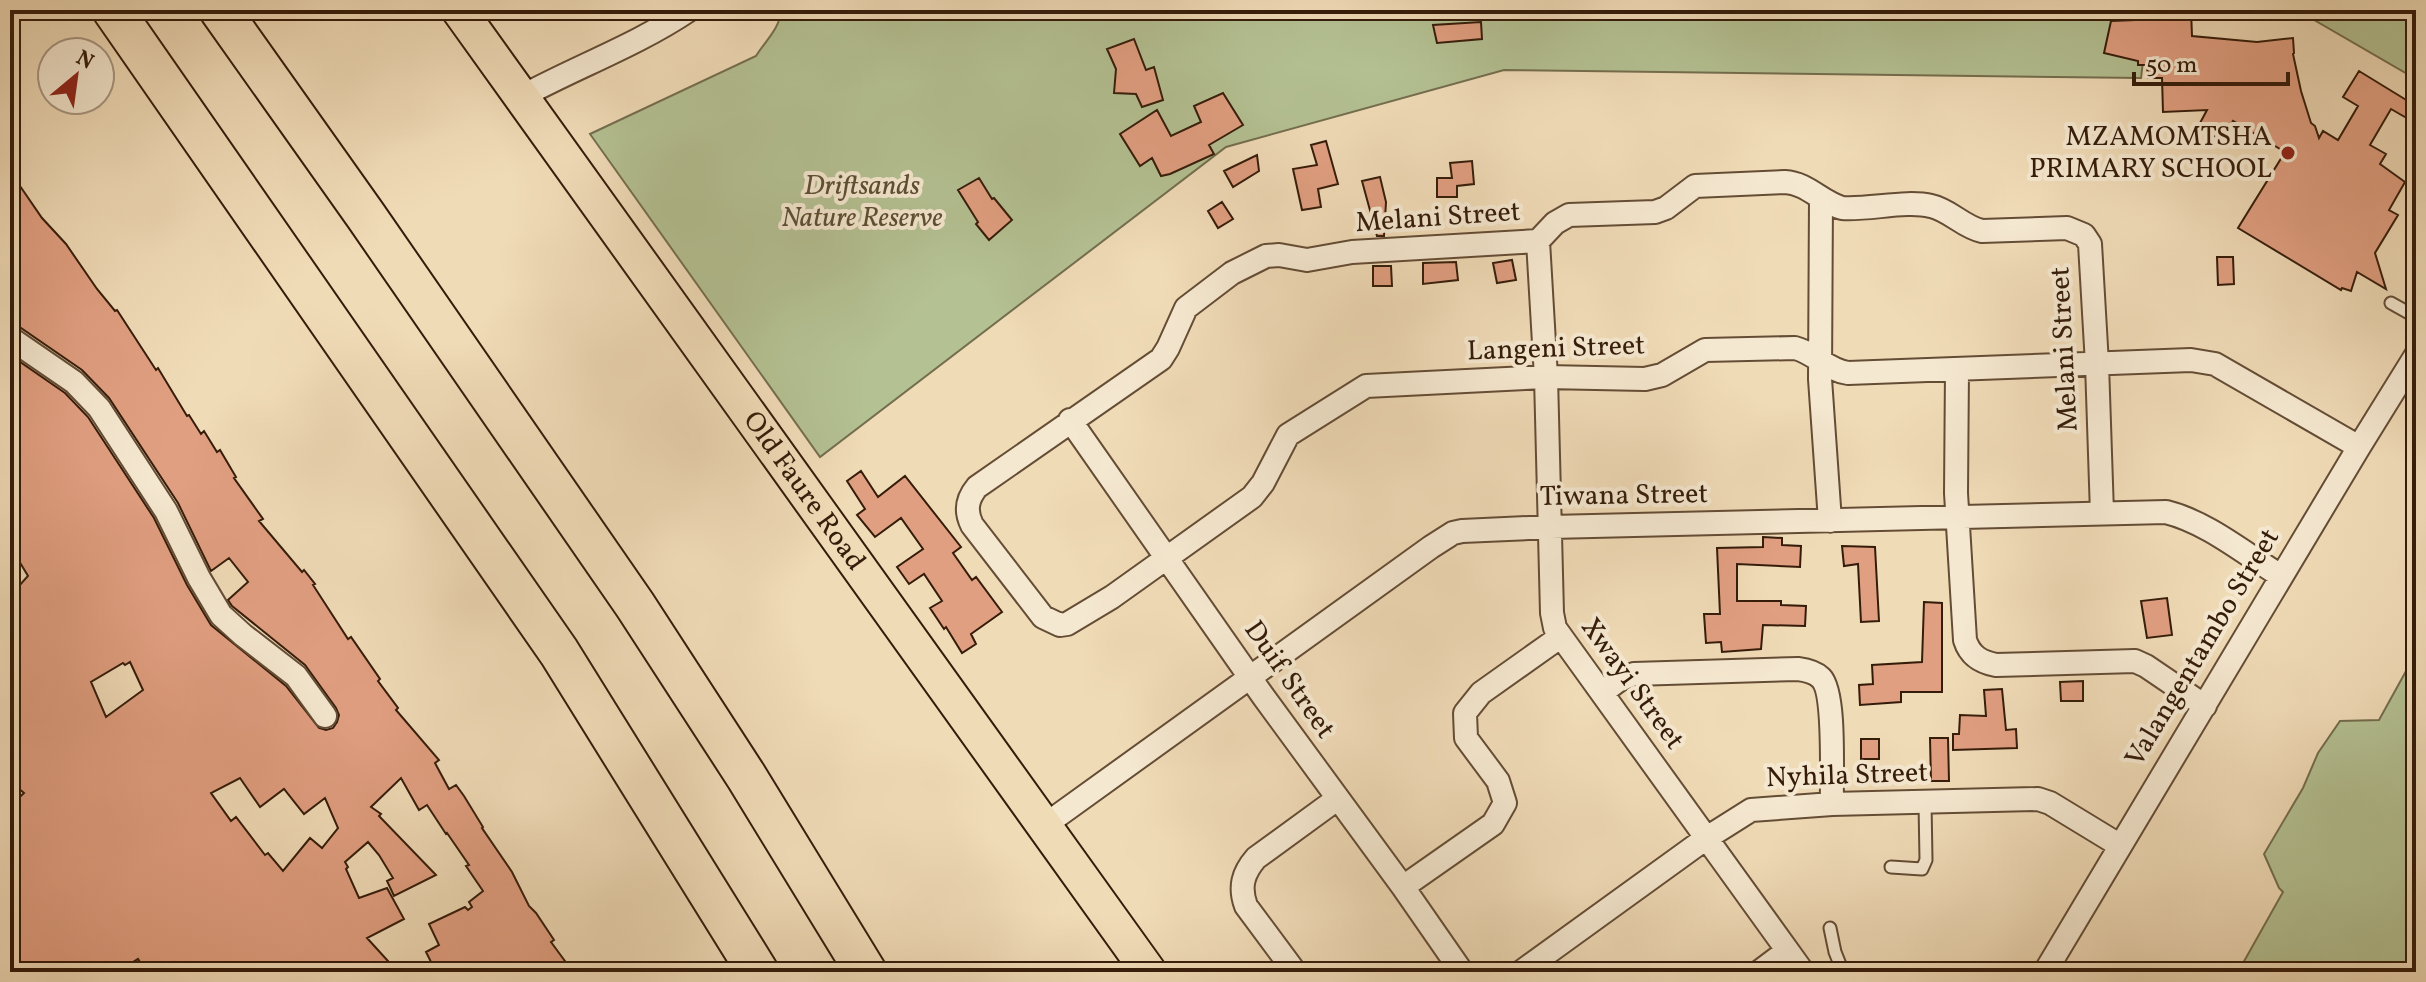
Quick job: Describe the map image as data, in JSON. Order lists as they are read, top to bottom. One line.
{"streets":{"main road":["Old Faure Road"],"street":["Melani Street","Langeni Street","Tiwana Street","Valangentambo Street","Duif Street","Xwayi Street","Nyhila Street"]},"crossings":[["Melani Street","Langeni Street"],["Melani Street","Tiwana Street"],["Melani Street","Duif Street"],["Melani Street","Xwayi Street"],["Langeni Street","Valangentambo Street"],["Langeni Street","Duif Street"],["Langeni Street","Xwayi Street"],["Old Faure Road","Tiwana Street"],["Tiwana Street","Valangentambo Street"],["Tiwana Street","Duif Street"],["Tiwana Street","Xwayi Street"],["Valangentambo Street","Nyhila Street"],["Xwayi Street","Nyhila Street"]],"parks":["Driftsands Nature Reserve"],"places":["MZAMOMTSHA PRIMARY SCHOOL"],"scale_bar":"50 m","north":"top right"}
